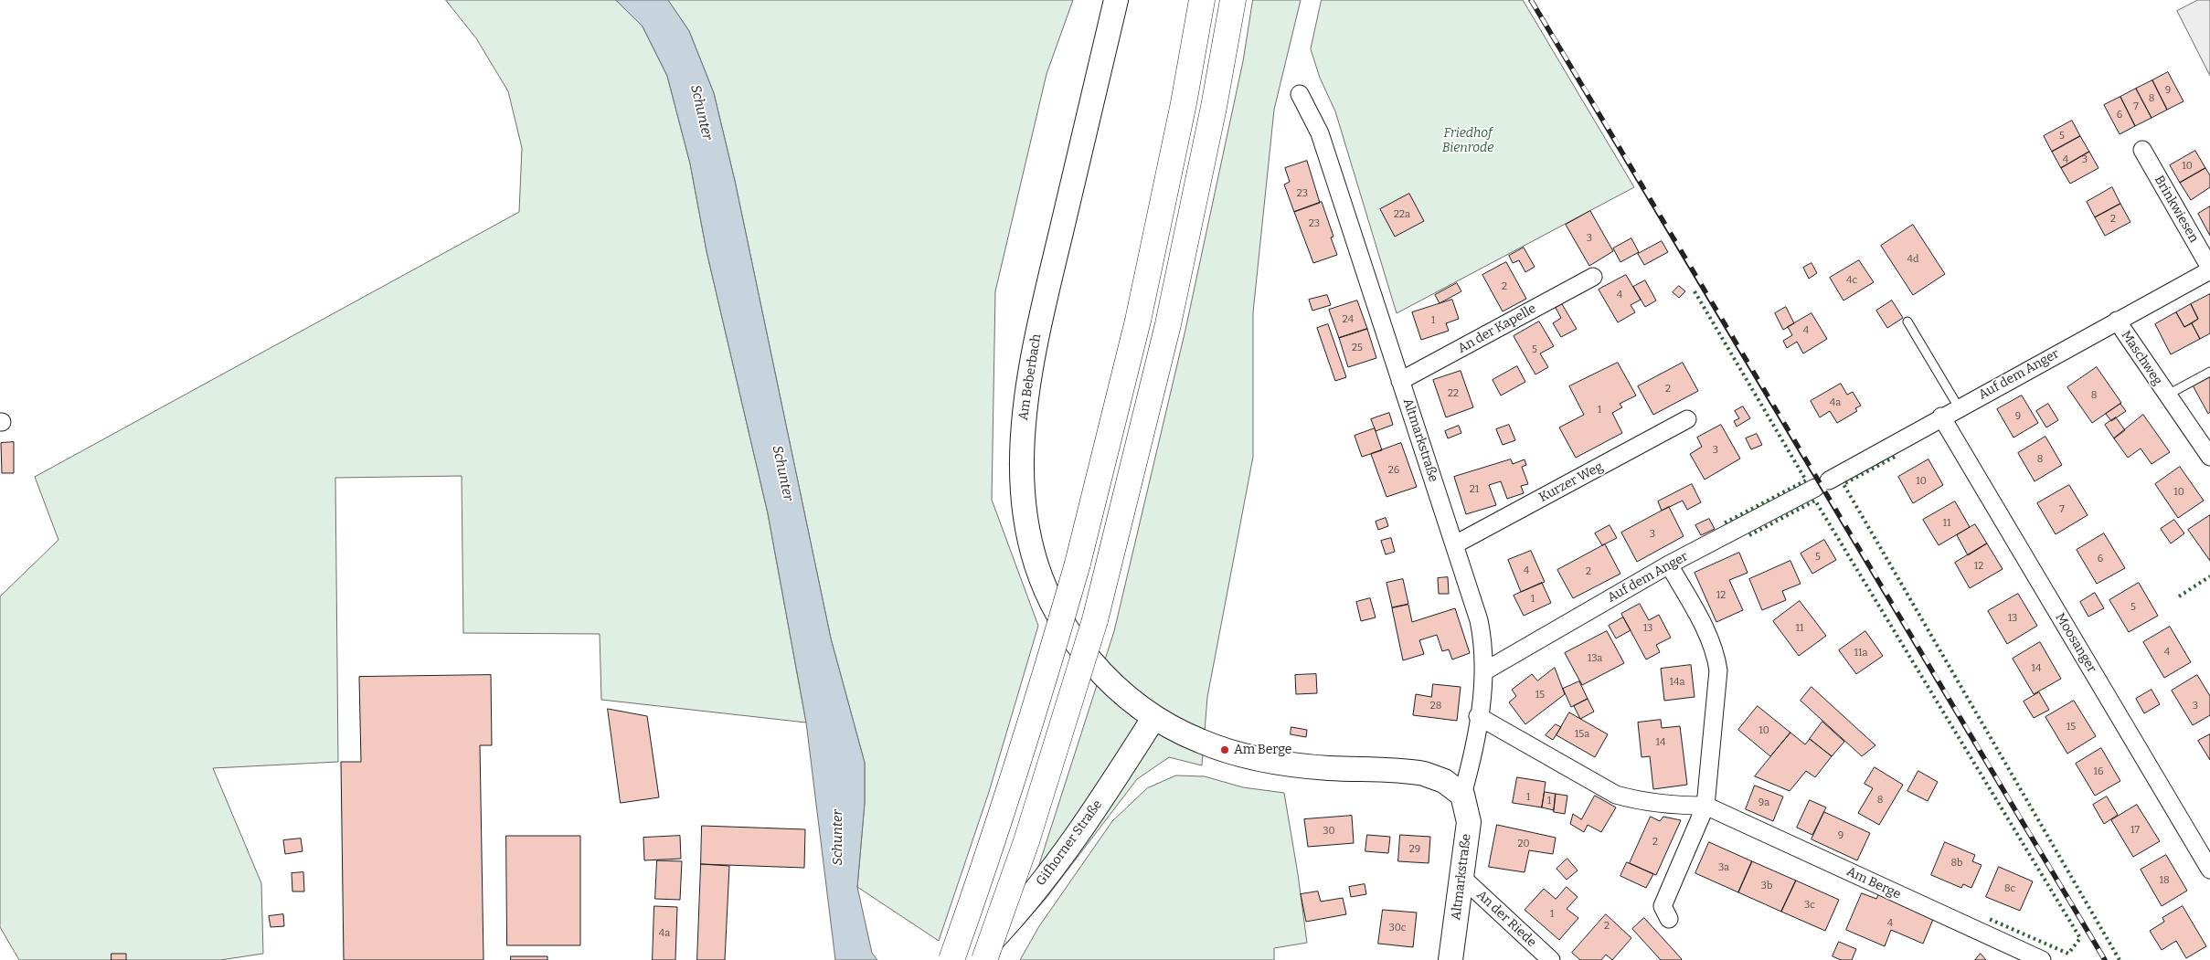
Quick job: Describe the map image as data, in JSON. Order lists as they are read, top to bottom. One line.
{"streets":{"main road":["Am Beberbach","Altmarkstraße","Gifhorner Straße"],"street":["Brinkwiesen","An der Kapelle","Maschweg","Auf dem Anger","Kurzer Weg","Moosanger","Am Berge","An der Riede"]},"crossings":[["Brinkwiesen","Auf dem Anger"],["An der Kapelle","Altmarkstraße"],["Maschweg","Auf dem Anger"],["Auf dem Anger","Altmarkstraße"],["Auf dem Anger","Moosanger"],["Am Beberbach","Gifhorner Straße"],["Altmarkstraße","Kurzer Weg"],["Altmarkstraße","Am Berge"],["Altmarkstraße","An der Riede"]],"water":["Schunter"],"parks":["Friedhof Bienrode"],"places":["Am Berge"],"house_numbers":["9","8","7","6","5","4","3","10","23","22a","2","23","3","4d","4c","2","4","24","1","4","25","5","2","22","8","4a","1","9","3","8","26","10","21","10","7","11","3","5","6","12","4","2","12","1","5","13","13","11","4","11a","13a","14","14a","15","28","3","15","10","15a","14","16","1","8","1","9a","17","30","9","2","20","29","8b","3a","18","3b","8c","3c","1","4","2","30c","4a"]}
